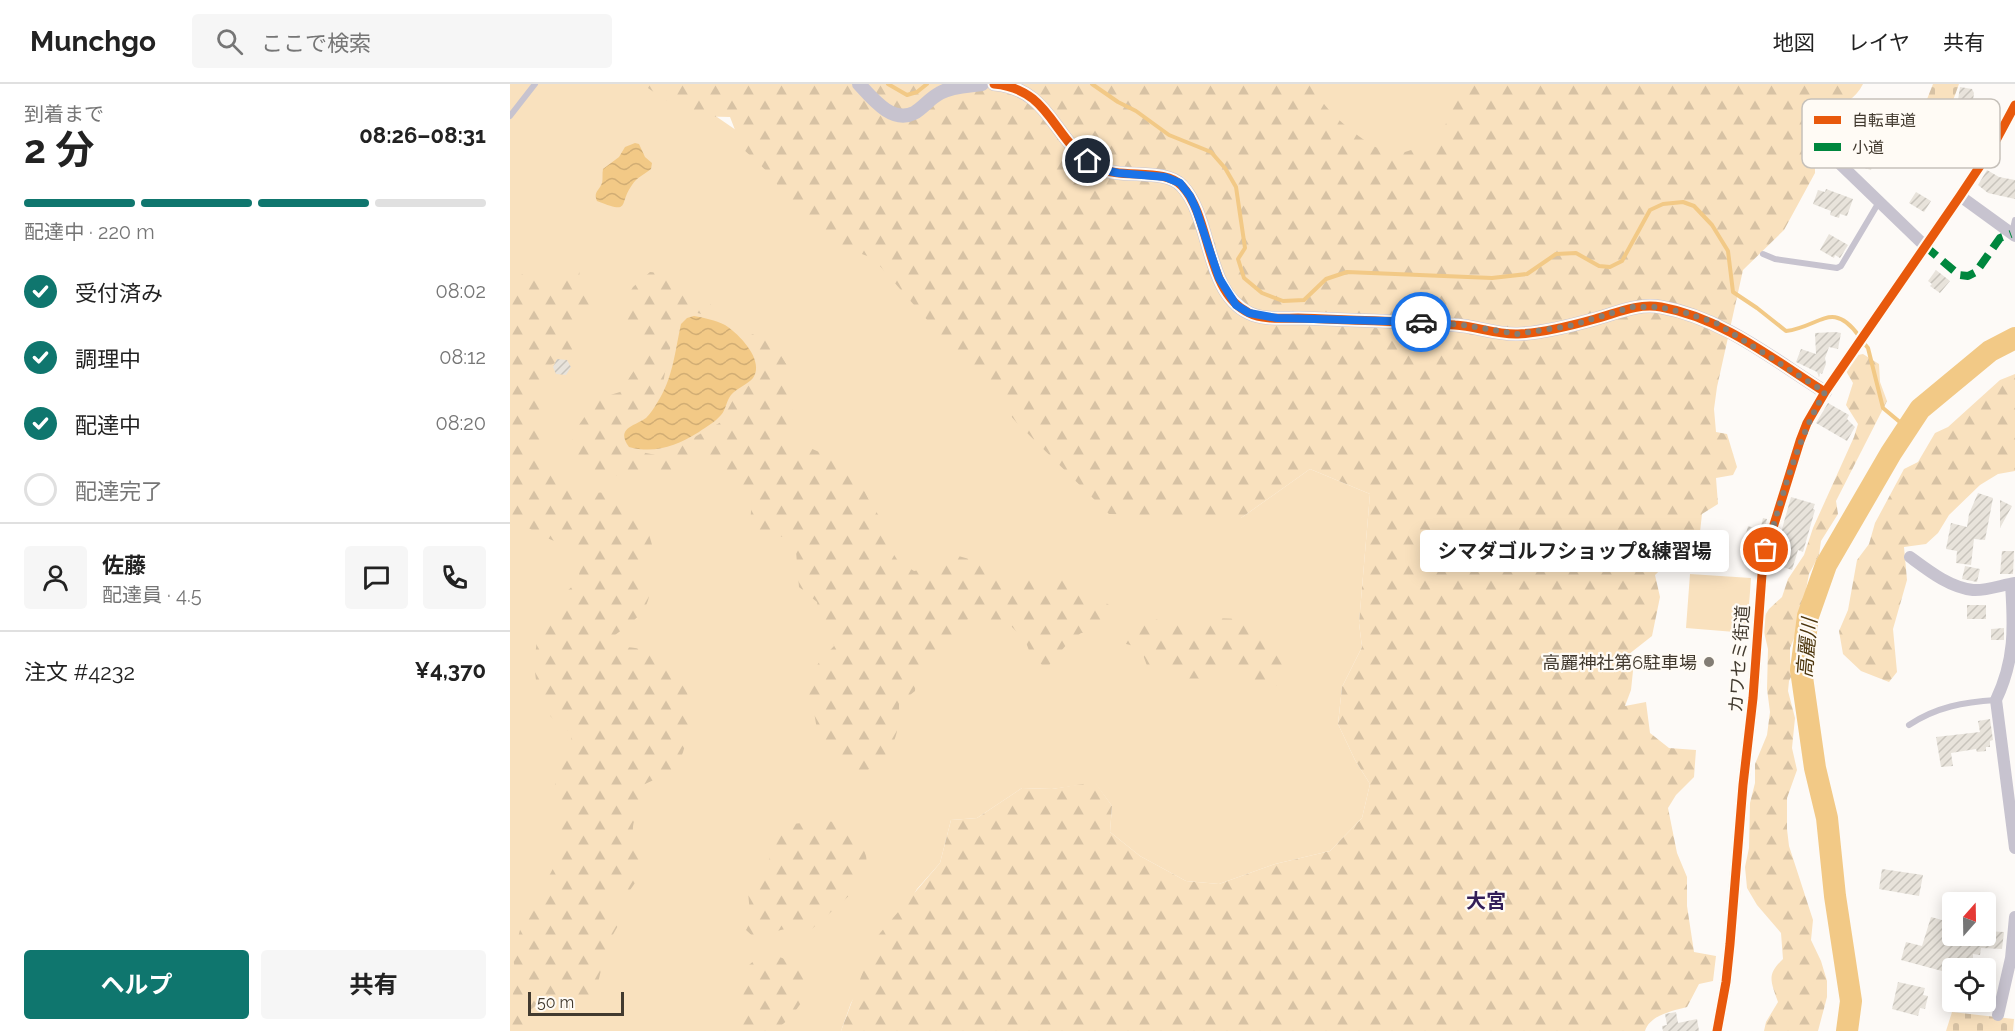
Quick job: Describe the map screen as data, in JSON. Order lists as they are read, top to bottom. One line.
{"streets":{"street":["カワセミ街道"]},"districts":["大宮"],"water":["高麗川"],"places":["シマダゴルフショップ&練習場","高麗神社第6駐車場"],"legend":["自転車道","小道"],"scale_bar":"50 m","north":"top","page":{"header":"Munchgo","search":"ここで検索","nav":["地図","レイヤ","共有"],"heading":["2 分","到着まで","08:26–08:31"],"panel":["佐藤","配達員 · 4.5","注文 #4232","¥4,370"],"bar":"配達中 · 220 m","list":[["受付済み","08:02"],["調理中","08:12"],["配達中","08:20"],"配達完了"],"bubble":"シマダゴルフショップ&練習場","buttons":["ヘルプ","共有"],"scale":"50 m"}}
